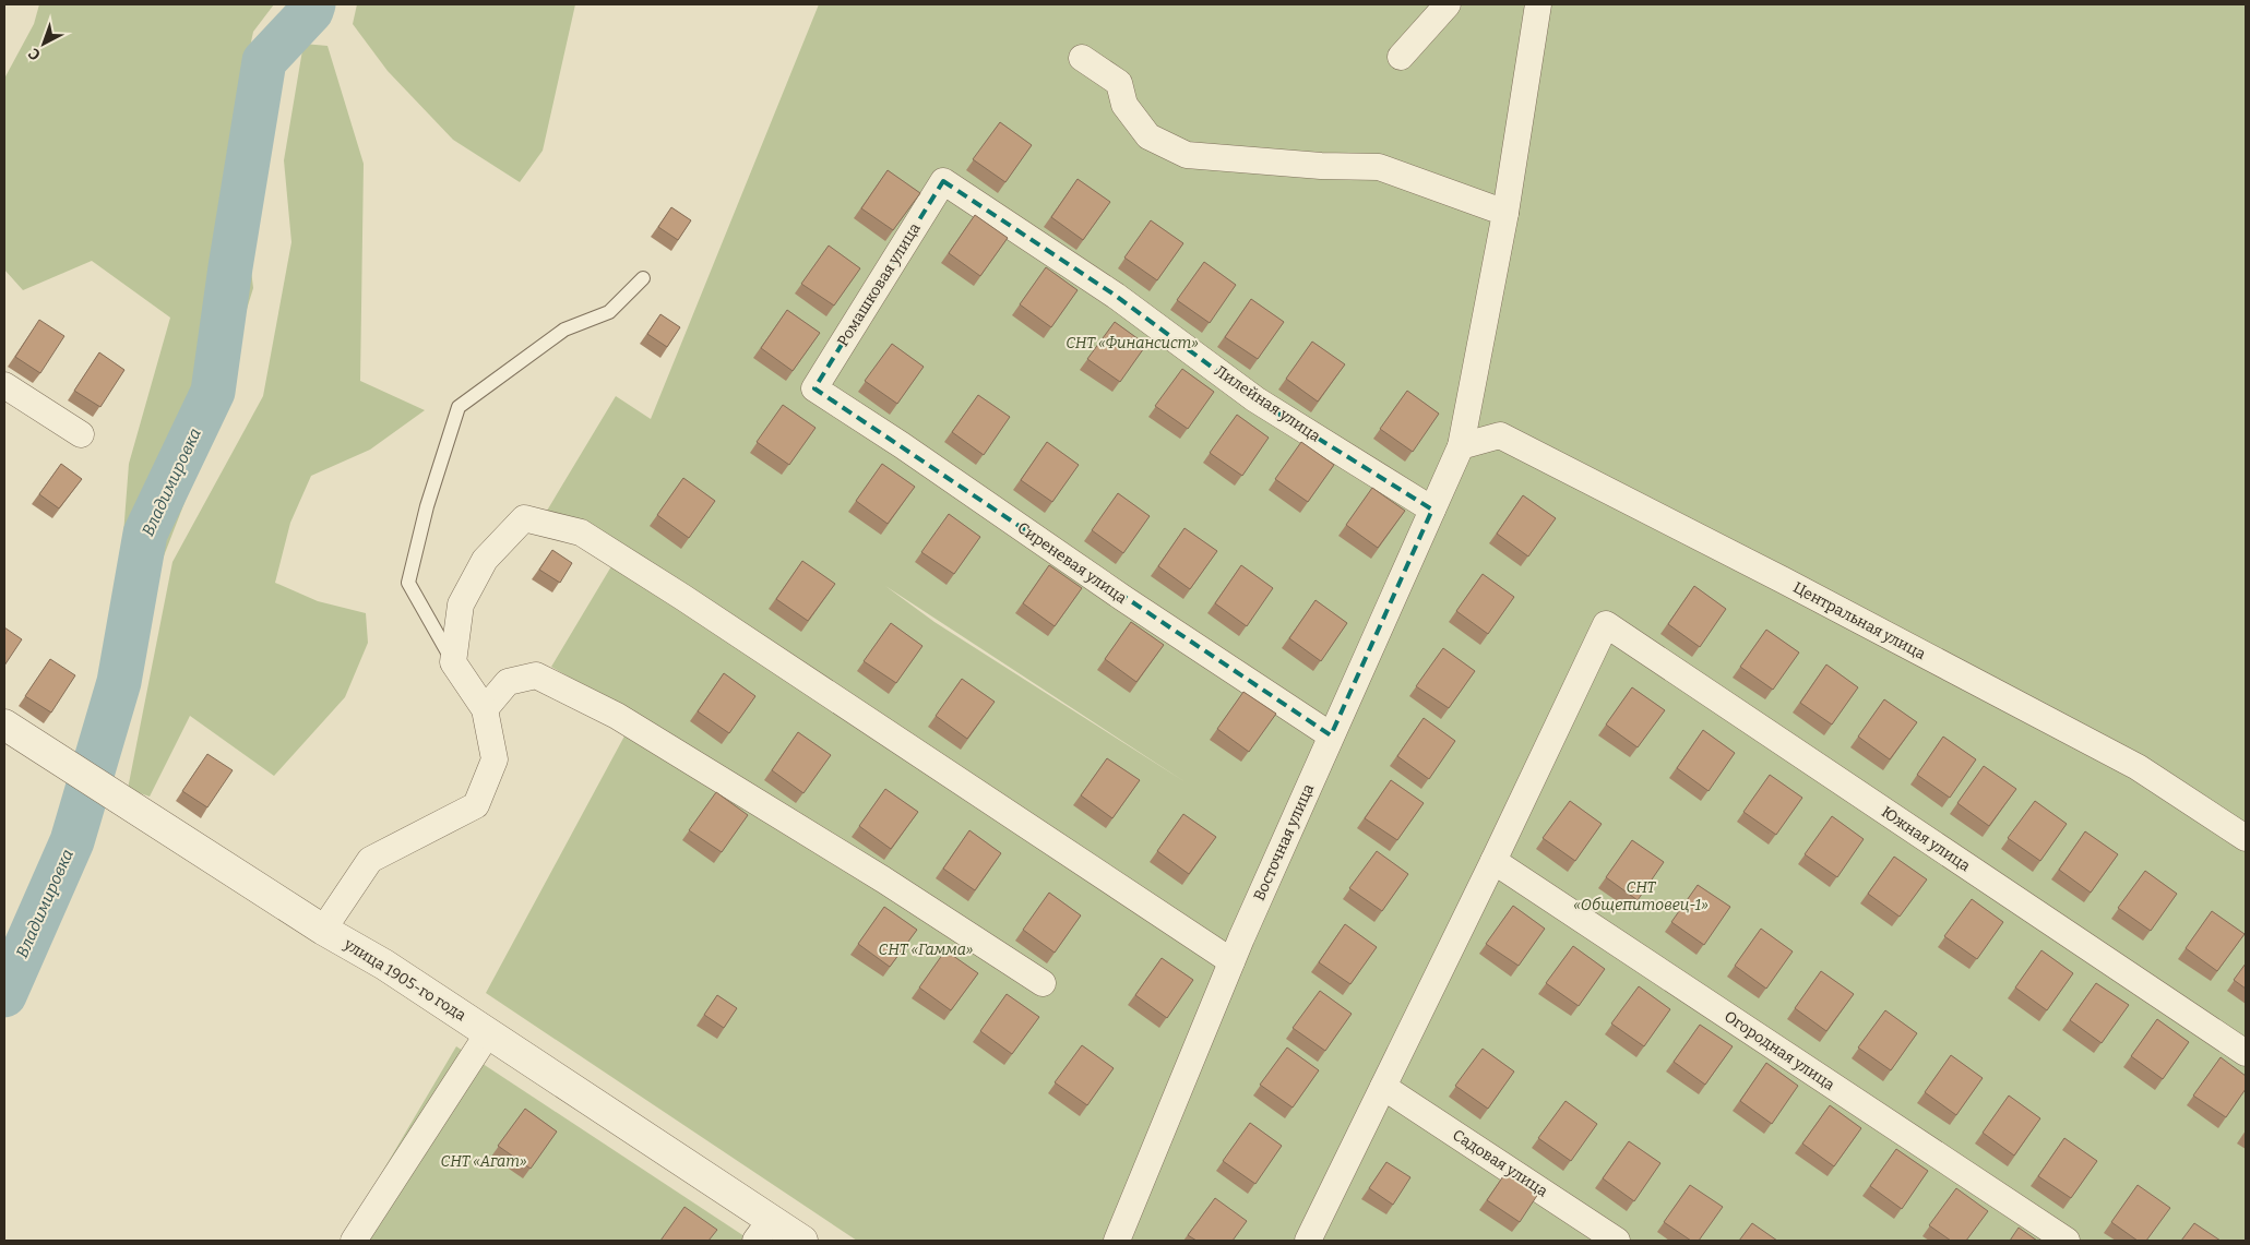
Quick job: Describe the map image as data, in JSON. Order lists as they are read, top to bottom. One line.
{"streets":{"street":["Ромашковая улица","Лилейная улица","Сиреневая улица","Центральная улица","Южная улица","Восточная улица","улица 1905-го года","Огородная улица","Садовая улица"]},"crossings":[["Ромашковая улица","Лилейная улица"],["Ромашковая улица","Сиреневая улица"],["Лилейная улица","Восточная улица"],["Сиреневая улица","Восточная улица"],["Центральная улица","Восточная улица"],["Южная улица","Огородная улица"]],"water":["Владимировка"],"parks":["СНТ «Финансист»","СНТ «Общепитовец-1»","СНТ «Гамма»","СНТ «Агат»"],"north":"bottom left"}
